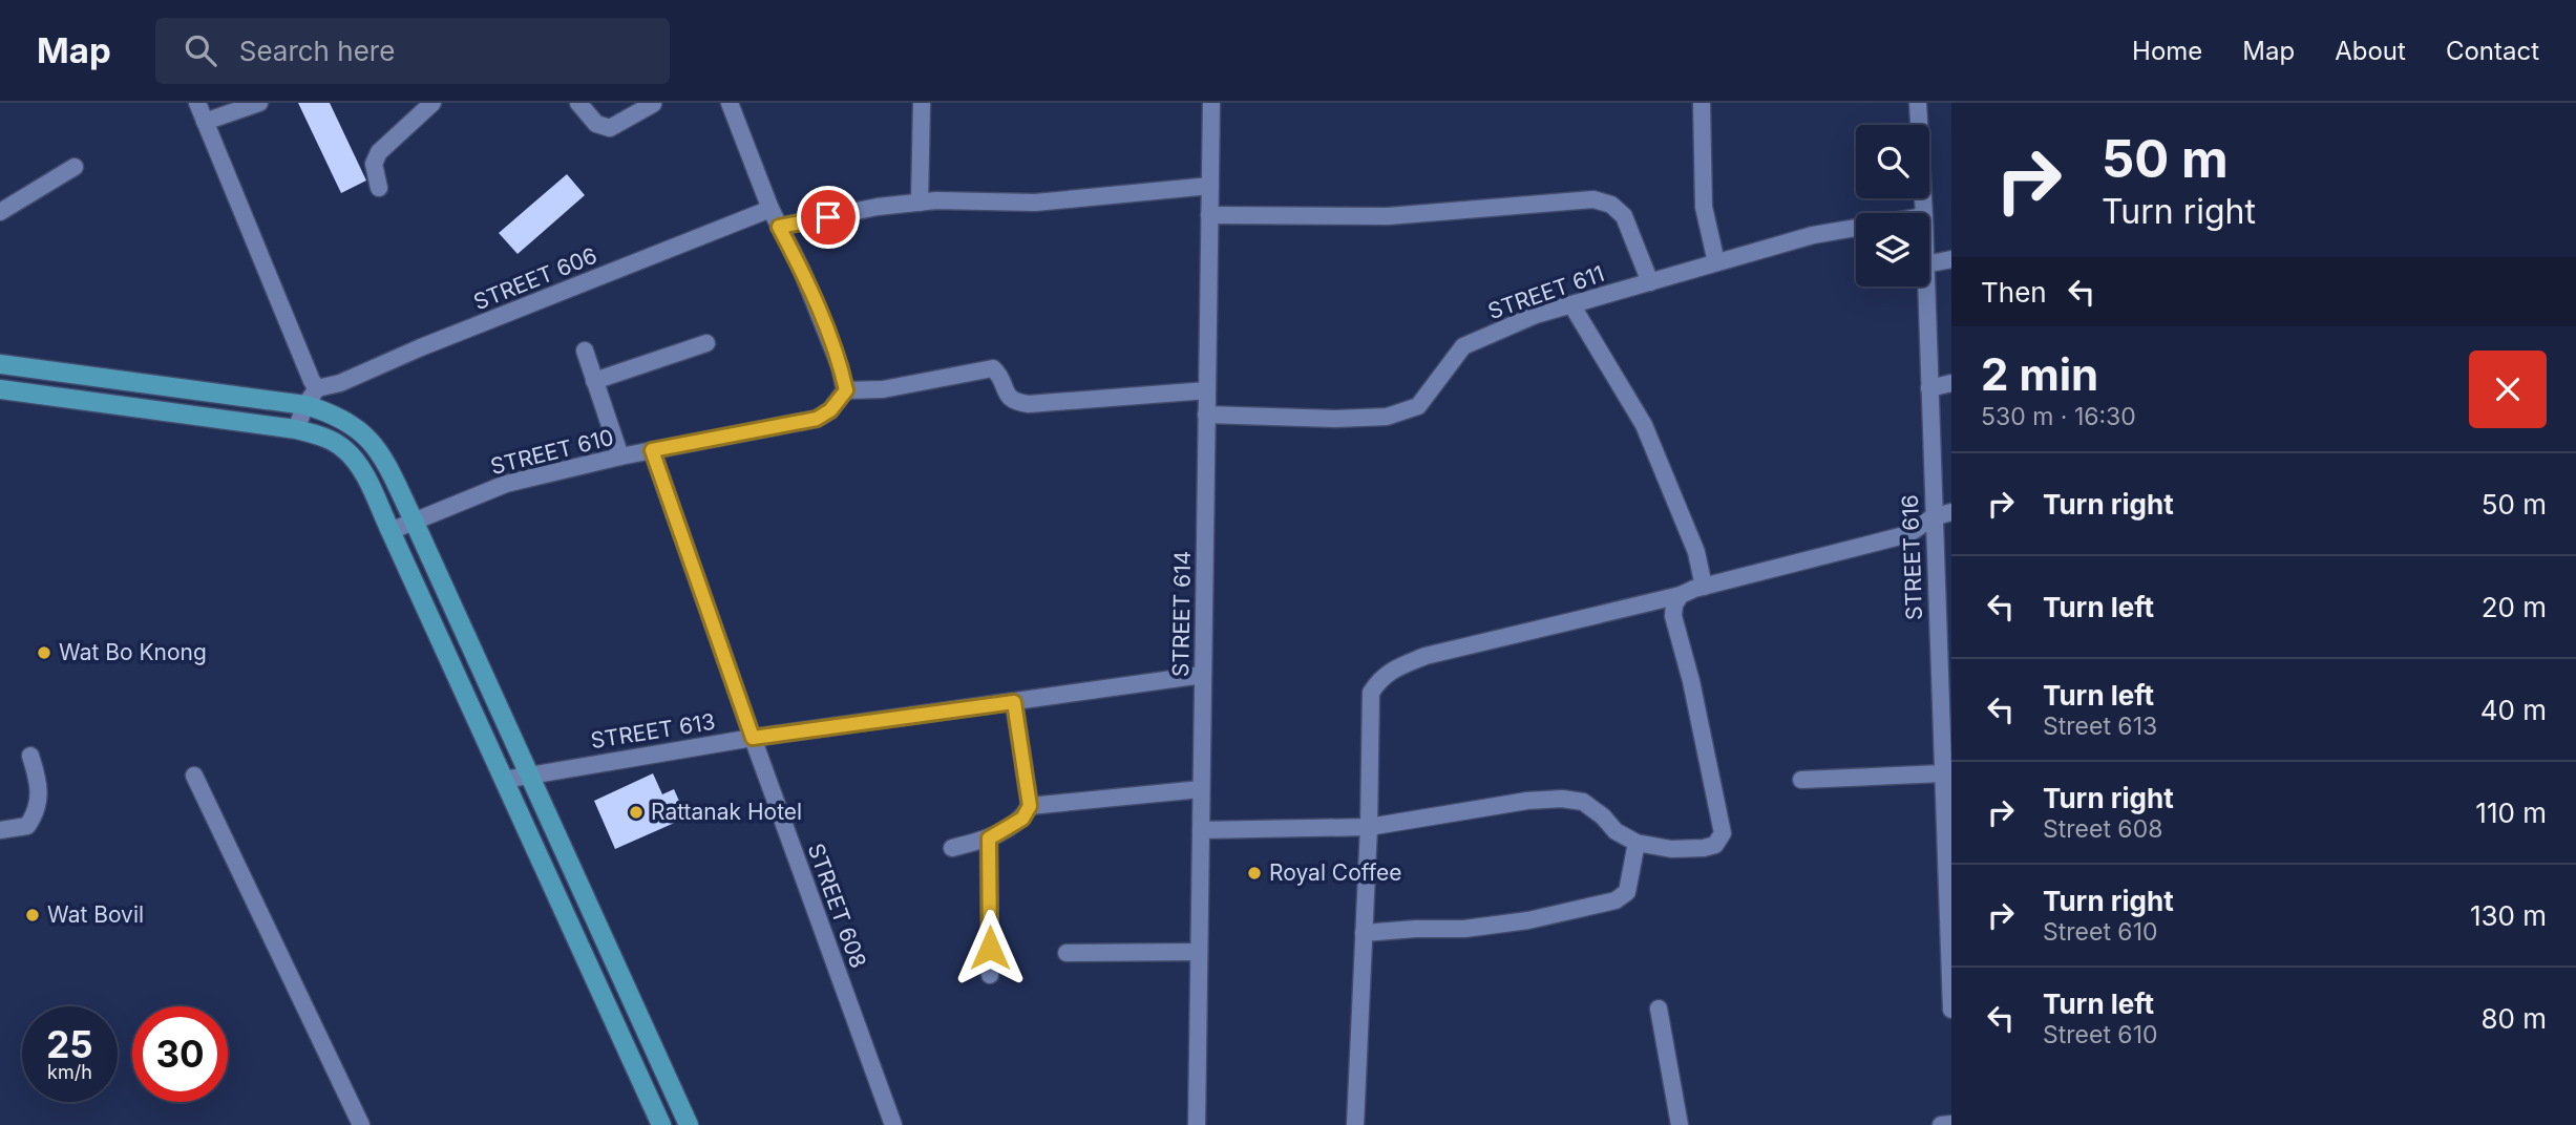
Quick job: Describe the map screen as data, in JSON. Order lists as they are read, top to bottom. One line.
{"streets":{"street":["STREET 606","STREET 611","STREET 610","STREET 616","STREET 614","STREET 613","STREET 608"]},"crossings":[["STREET 611","STREET 614"],["STREET 610","STREET 608"],["STREET 614","STREET 613"],["STREET 613","STREET 608"]],"places":["Wat Bo Knong","Rattanak Hotel","Royal Coffee","Wat Bovil"],"page":{"header":"Map","search":"Search here","nav":["Home","Map","About","Contact"],"turn":["50 m","Turn right"],"then":"Then","heading":["2 min","530 m · 16:30"],"list":[{"name":"Turn right","value":"50 m"},{"name":"Turn left","value":"20 m"},{"name":"Turn left","note":"Street 613","value":"40 m"},{"name":"Turn right","note":"Street 608","value":"110 m"},{"name":"Turn right","note":"Street 610","value":"130 m"},{"name":"Turn left","note":"Street 610","value":"80 m"}],"speed":"25 km/h","limit":"30"}}
